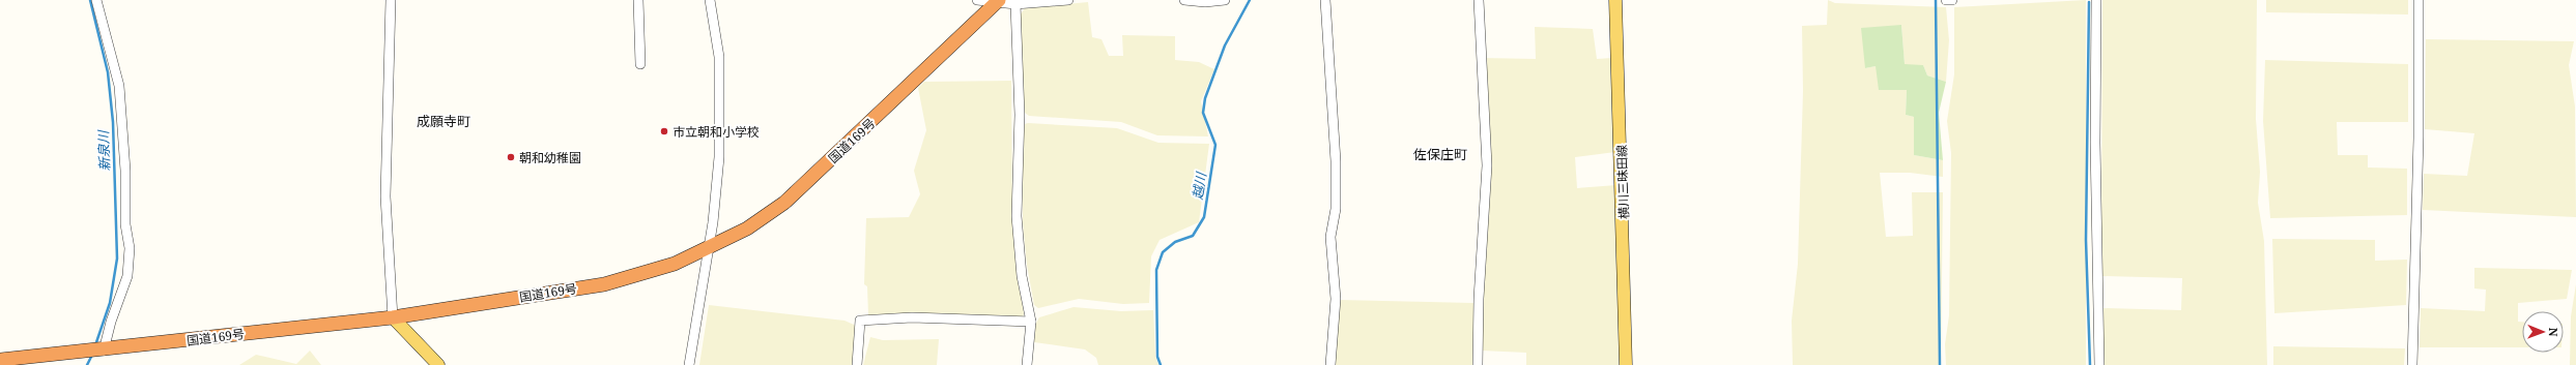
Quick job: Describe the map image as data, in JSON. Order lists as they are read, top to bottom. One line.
{"streets":{"highway":["国道169号"],"main road":["横川三昧田線"]},"districts":["成願寺町","佐保庄町"],"water":["新泉川","越川"],"places":["市立朝和小学校","朝和幼稚園"],"north":"right"}
